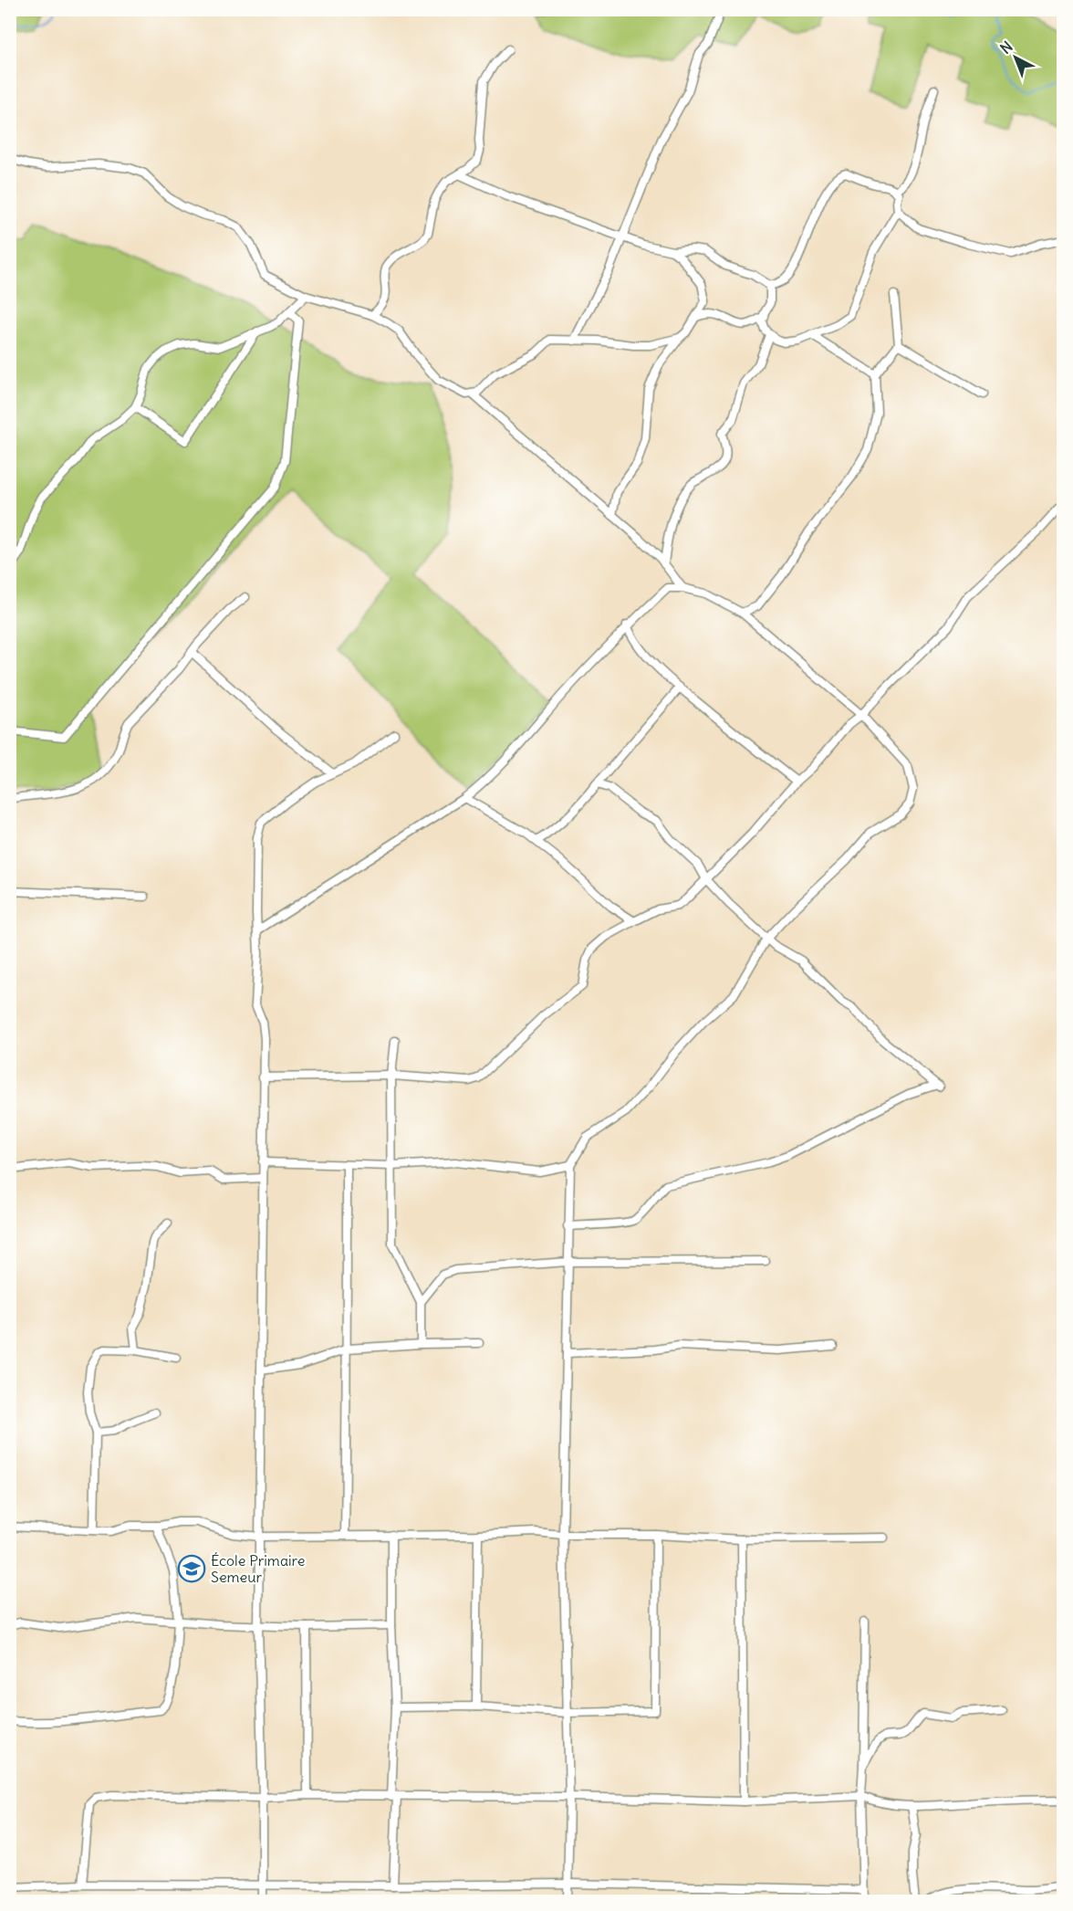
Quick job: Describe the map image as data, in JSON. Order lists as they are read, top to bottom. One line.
{"places":{"school or university":["École Primaire Semeur"]},"north":"top left"}
